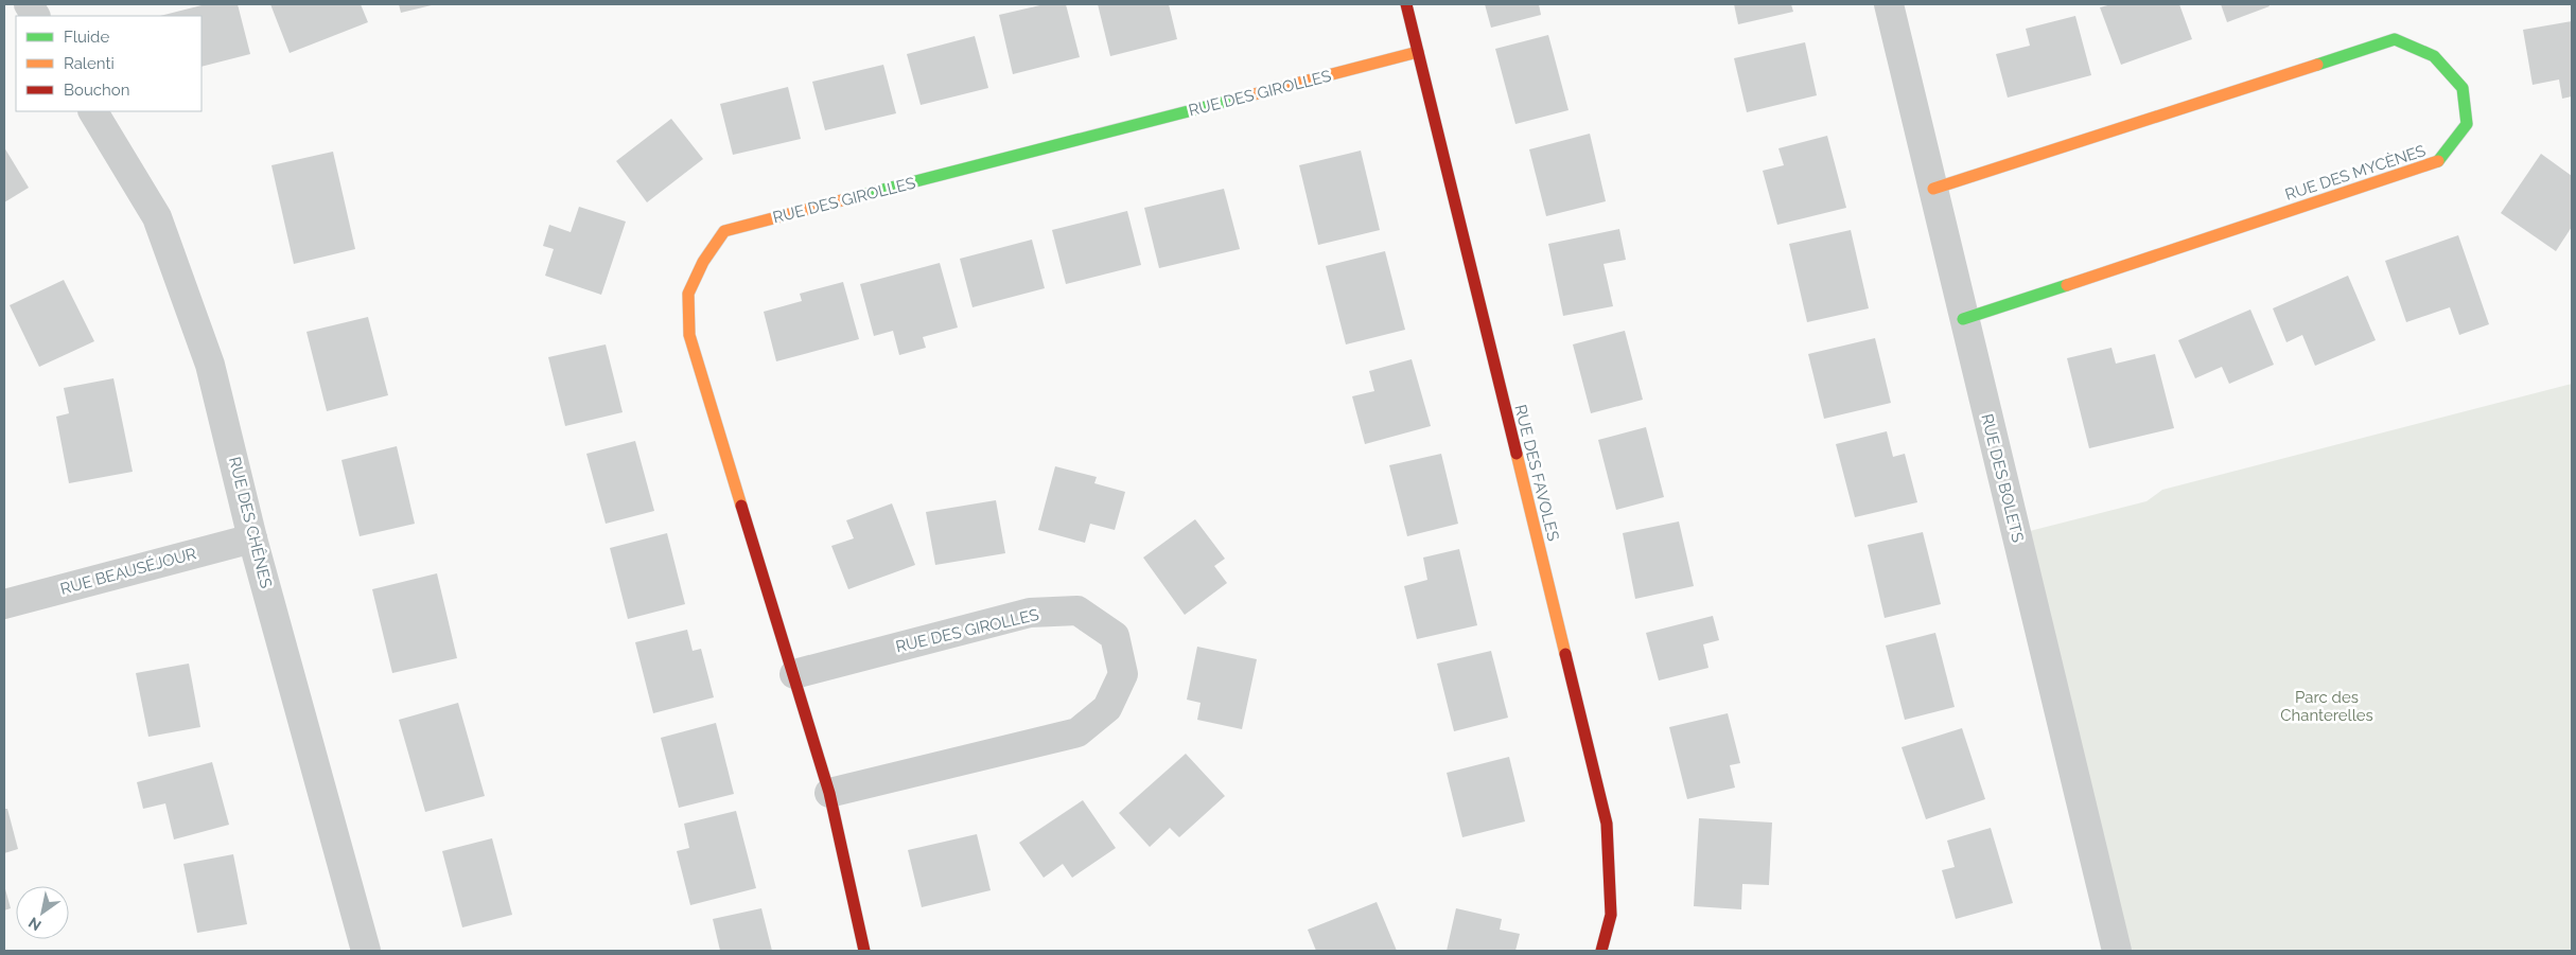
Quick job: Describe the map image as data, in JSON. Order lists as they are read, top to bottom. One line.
{"streets":{"street":["RUE DES GIROLLES","RUE DES MYCÈNES","RUE DES FAVOLES","RUE DES BOLETS","RUE DES CHÊNES","RUE BEAUSÉJOUR"]},"crossings":[["RUE DES GIROLLES","RUE DES FAVOLES"],["RUE DES MYCÈNES","RUE DES BOLETS"],["RUE DES CHÊNES","RUE BEAUSÉJOUR"]],"parks":["Parc des Chanterelles"],"legend":["Fluide","Ralenti","Bouchon"],"north":"bottom left"}
